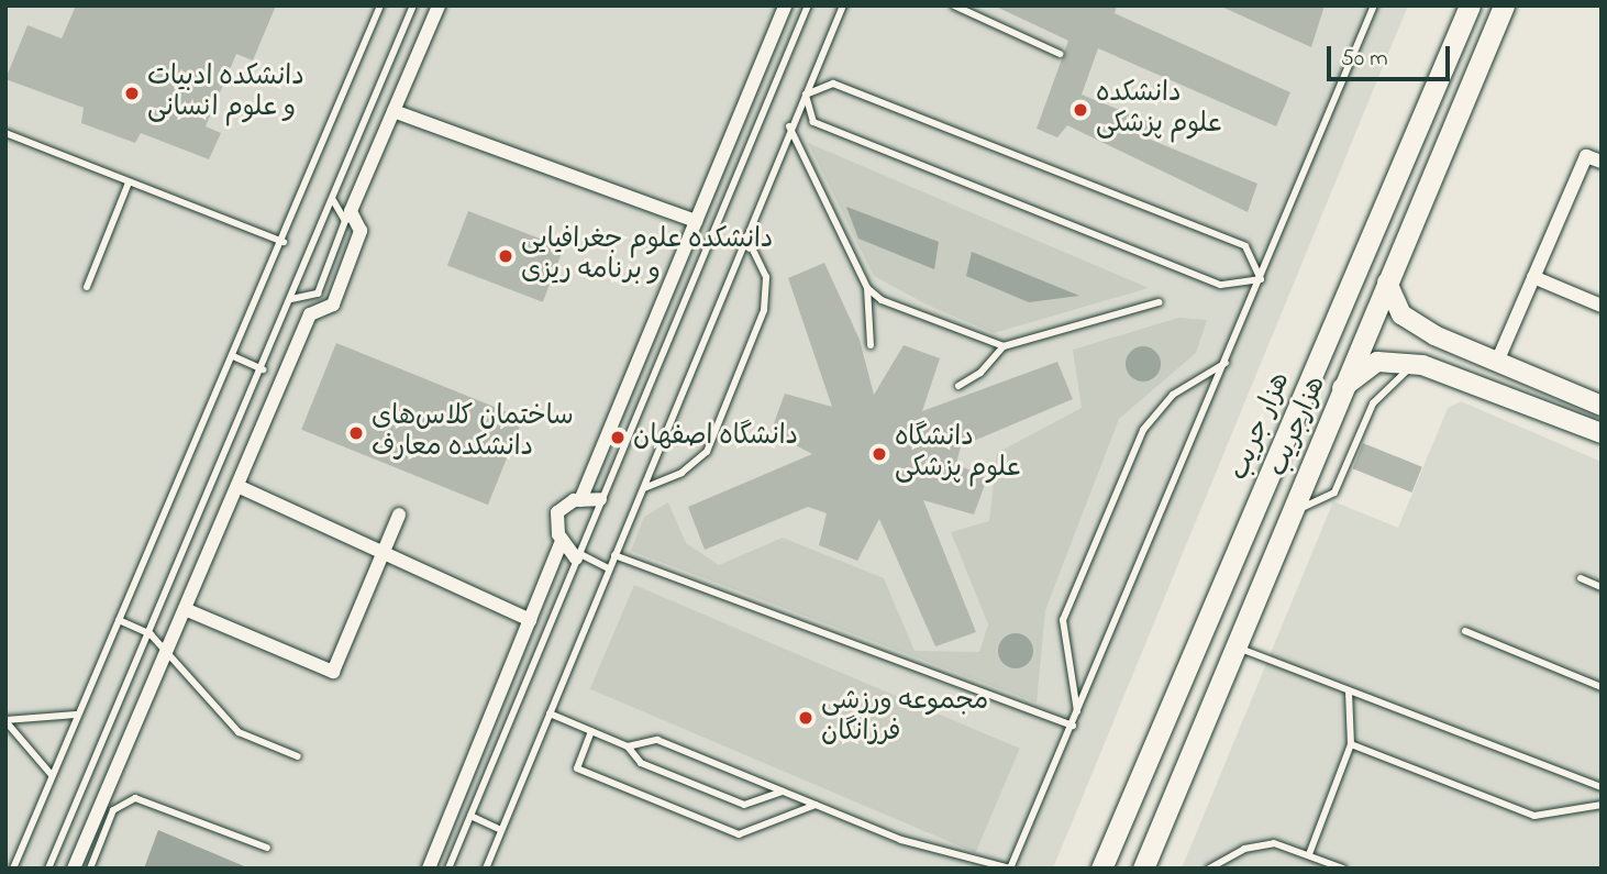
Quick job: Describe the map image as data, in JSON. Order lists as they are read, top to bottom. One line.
{"streets":{"main road":["هزار جریب","هزارجریب"]},"places":["دانشکده ادبیات و علوم انسانی","دانشکده علوم پزشکی","دانشکده علوم جغرافیایی و برنامه ریزی","ساختمان کلاس‌های دانشکده معارف","دانشگاه اصفهان","دانشگاه علوم پزشکی","مجموعه ورزشی فرزانگان"],"scale_bar":"50 m"}
